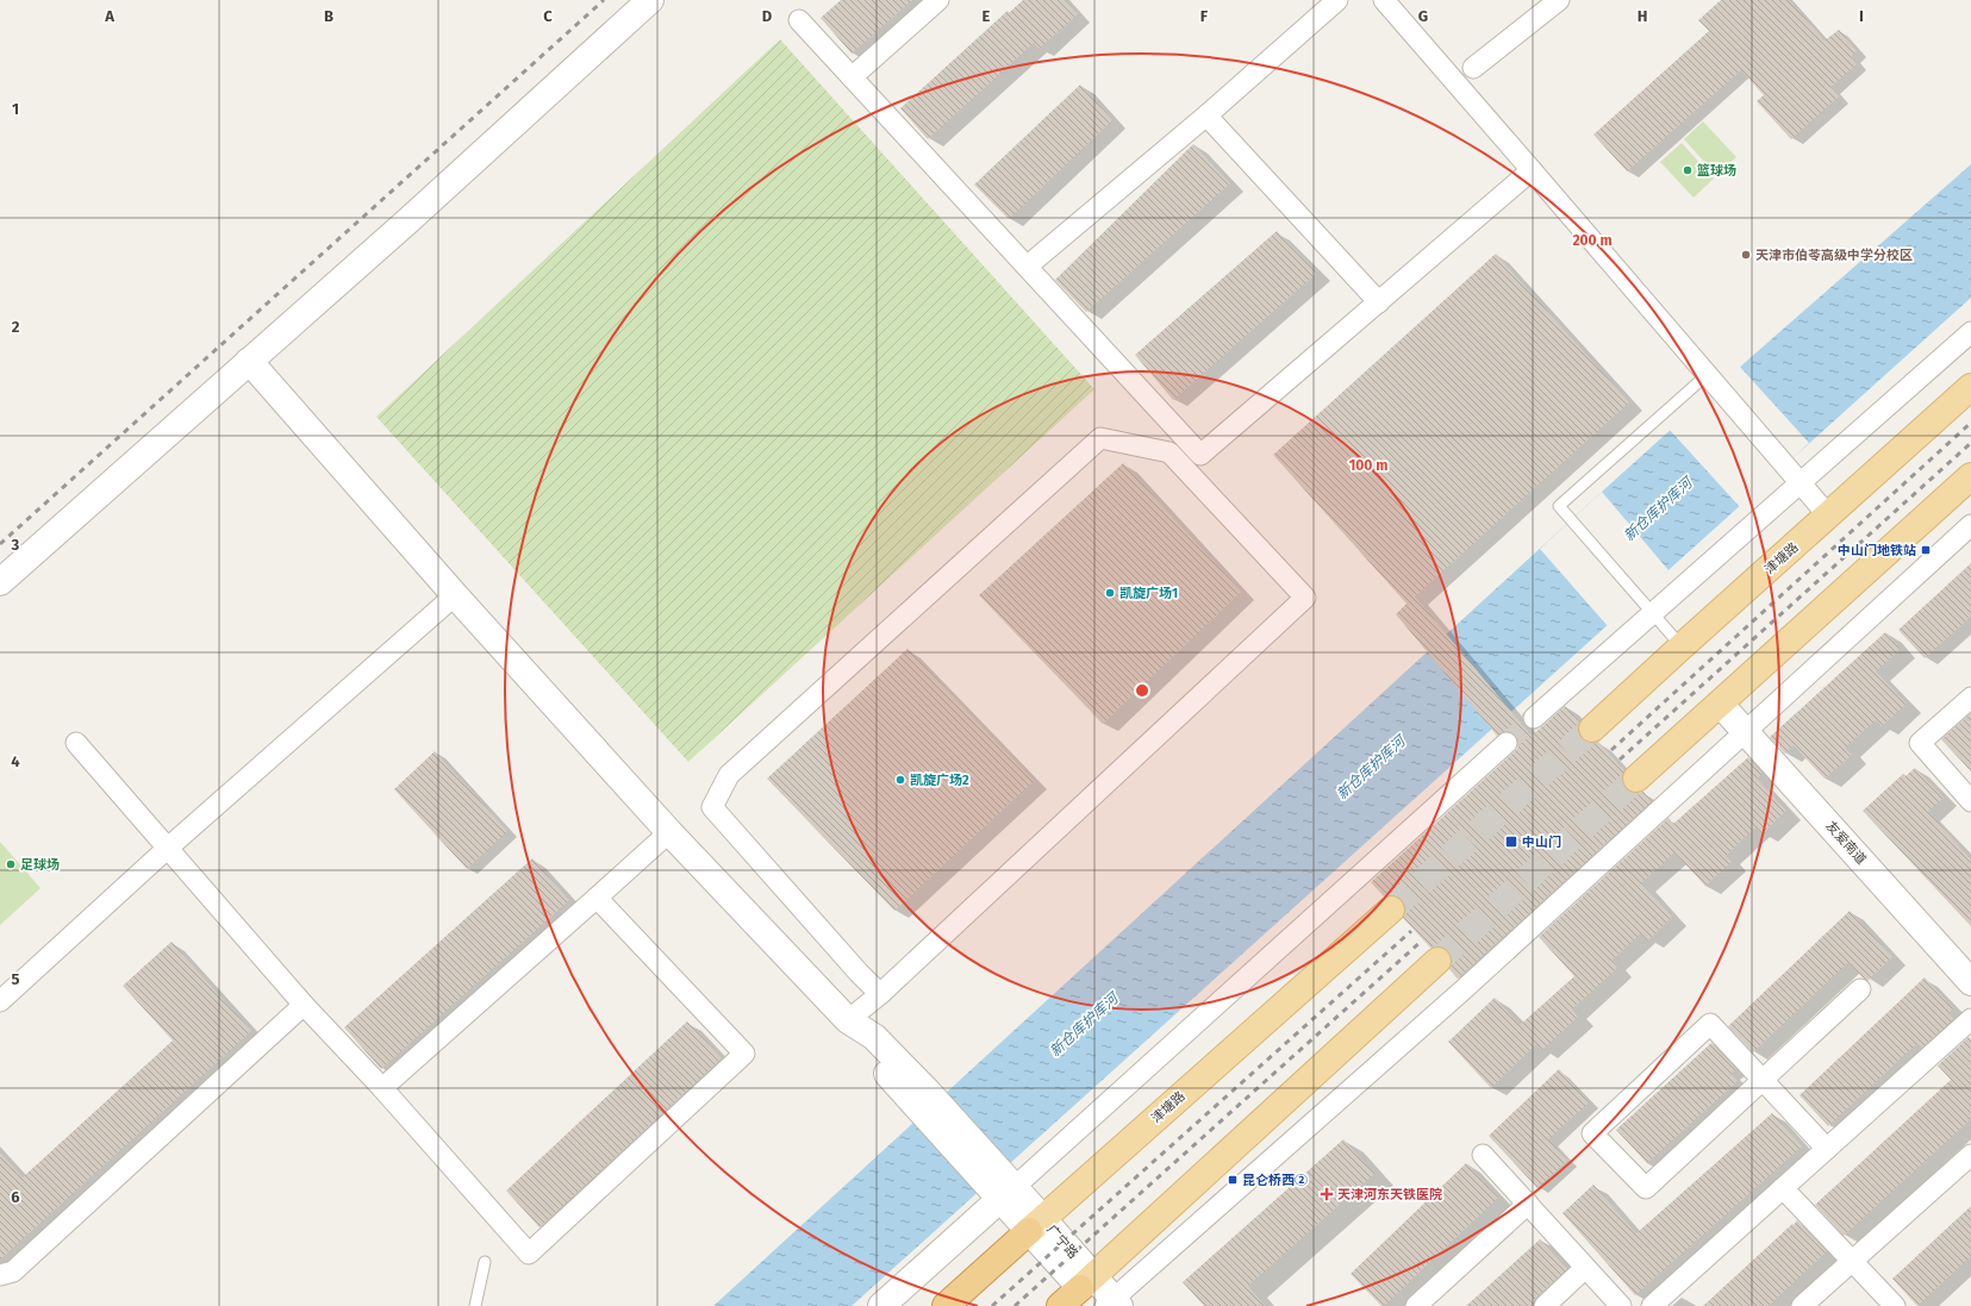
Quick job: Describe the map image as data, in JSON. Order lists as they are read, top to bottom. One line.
{"streets":{"highway":["津塘路"],"street":["友爱南道","广宁路"]},"crossings":[["津塘路","广宁路"]],"water":["新仓库护库河"],"places":{"other":["篮球场","天津市伯苓高级中学分校区","凯旋广场1","凯旋广场2","足球场"],"transit":["中山门地铁站","中山门","昆仑桥西②"],"health":["天津河东天铁医院"]},"grid":{"columns":["A","B","C","D","E","F","G","H","I"],"rows":["1","2","3","4","5","6"]},"rings":["200 m","100 m"]}
